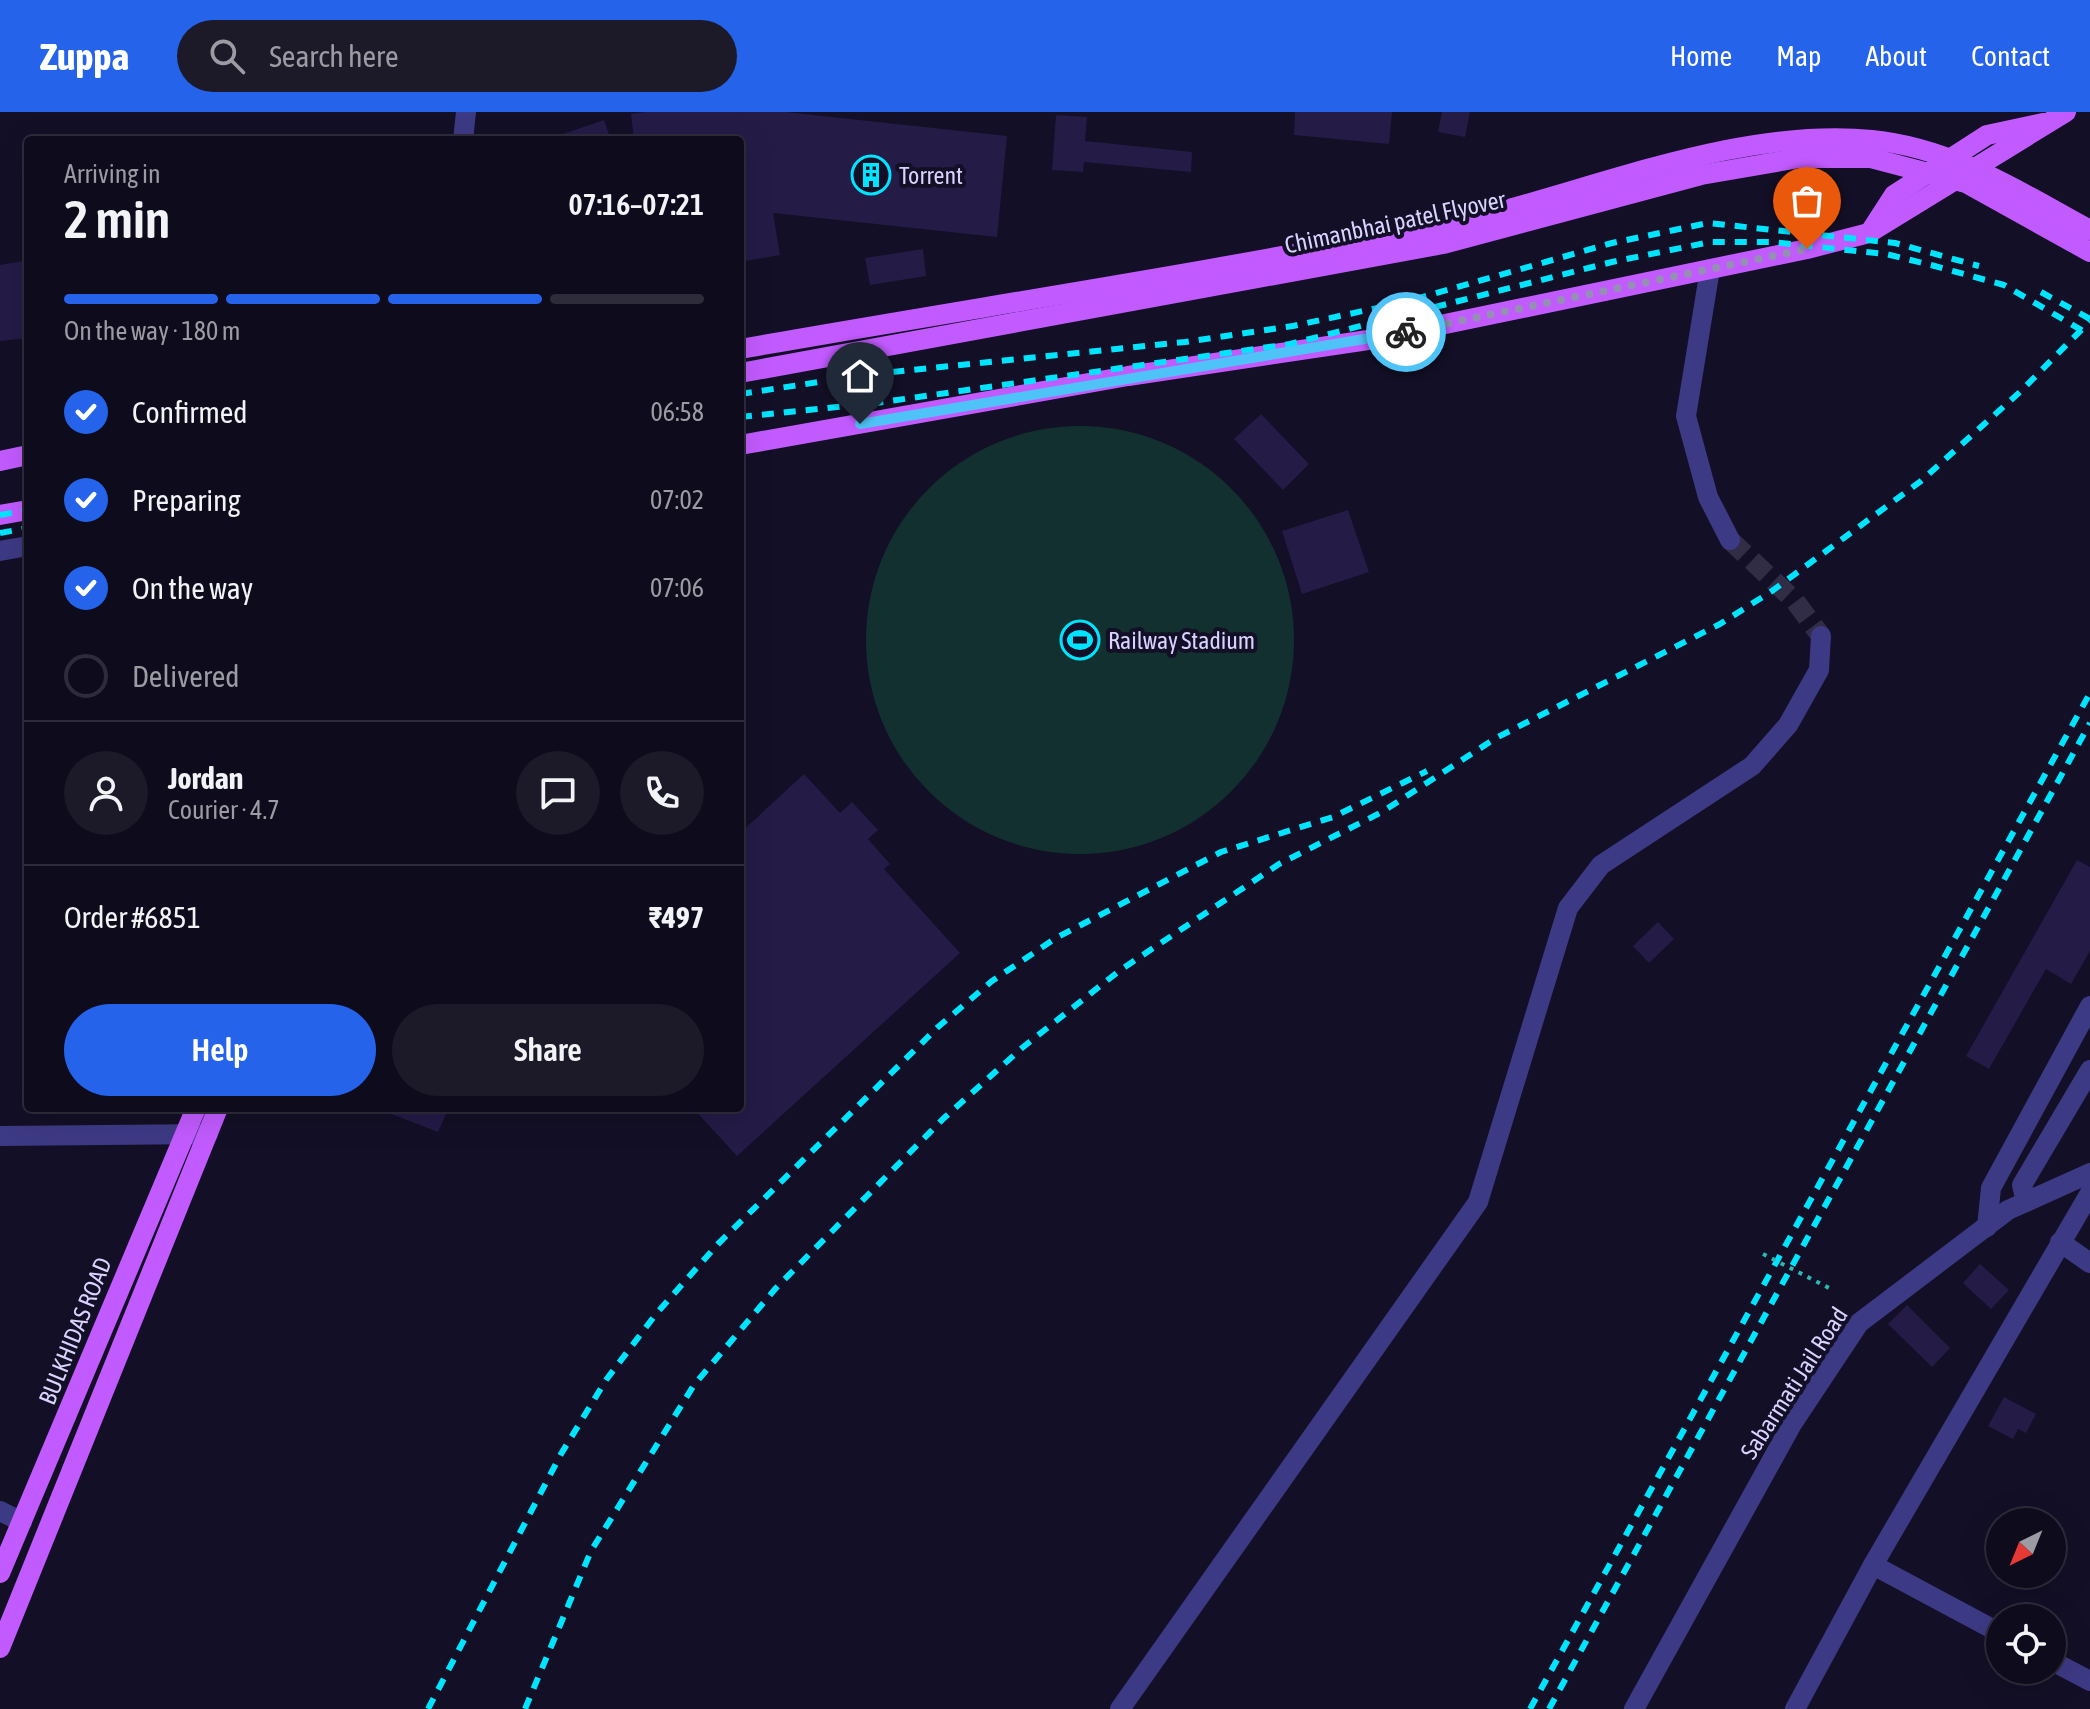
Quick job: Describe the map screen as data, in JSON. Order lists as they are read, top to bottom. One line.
{"streets":{"main road":["Chimanbhai patel Flyover","BULKHIDAS ROAD"],"street":["Sabarmati Jail Road"]},"places":{"building":["Torrent"],"sports":["Railway Stadium"]},"north":"bottom left","page":{"header":"Zuppa","search":"Search here","nav":["Home","Map","About","Contact"],"heading":["2 min","Arriving in","07:16–07:21"],"panel":["Jordan","Courier · 4.7","Order #6851","₹497"],"bar":"On the way · 180 m","list":[["Confirmed","06:58"],["Preparing","07:02"],["On the way","07:06"],"Delivered"],"buttons":["Help","Share"]}}
